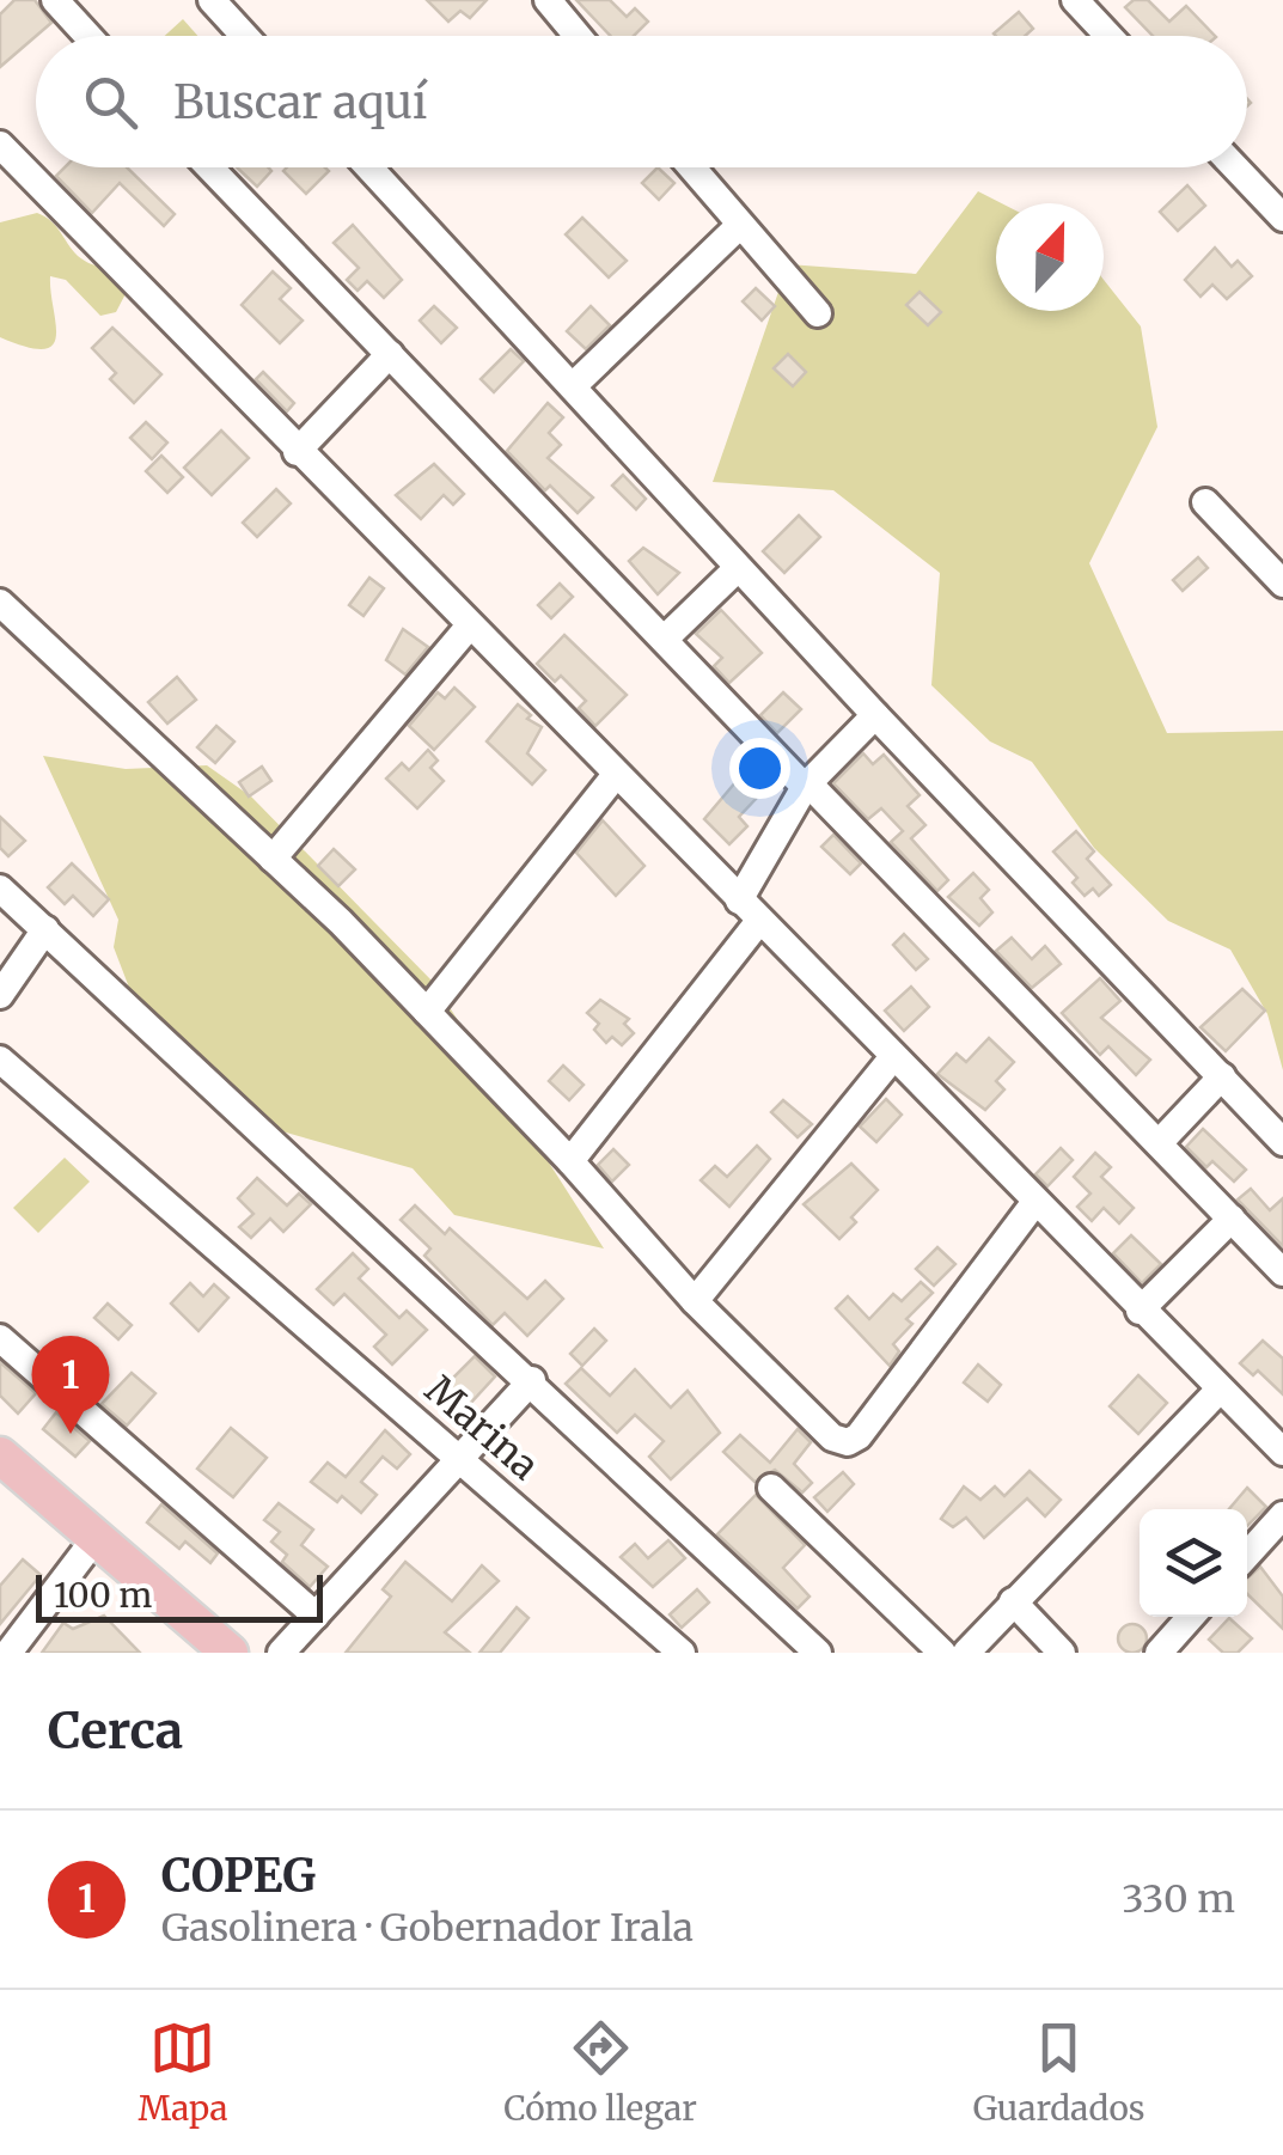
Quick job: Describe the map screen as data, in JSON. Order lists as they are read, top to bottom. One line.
{"streets":{"street":["Marina"]},"scale_bar":"100 m","north":"top","page":{"search":"Buscar aquí","pins":"1","scale":"100 m","heading":"Cerca","list":[{"mark":"1","name":"COPEG","note":"Gasolinera · Gobernador Irala","value":"330 m"}],"nav":["Mapa","Cómo llegar","Guardados"]}}
